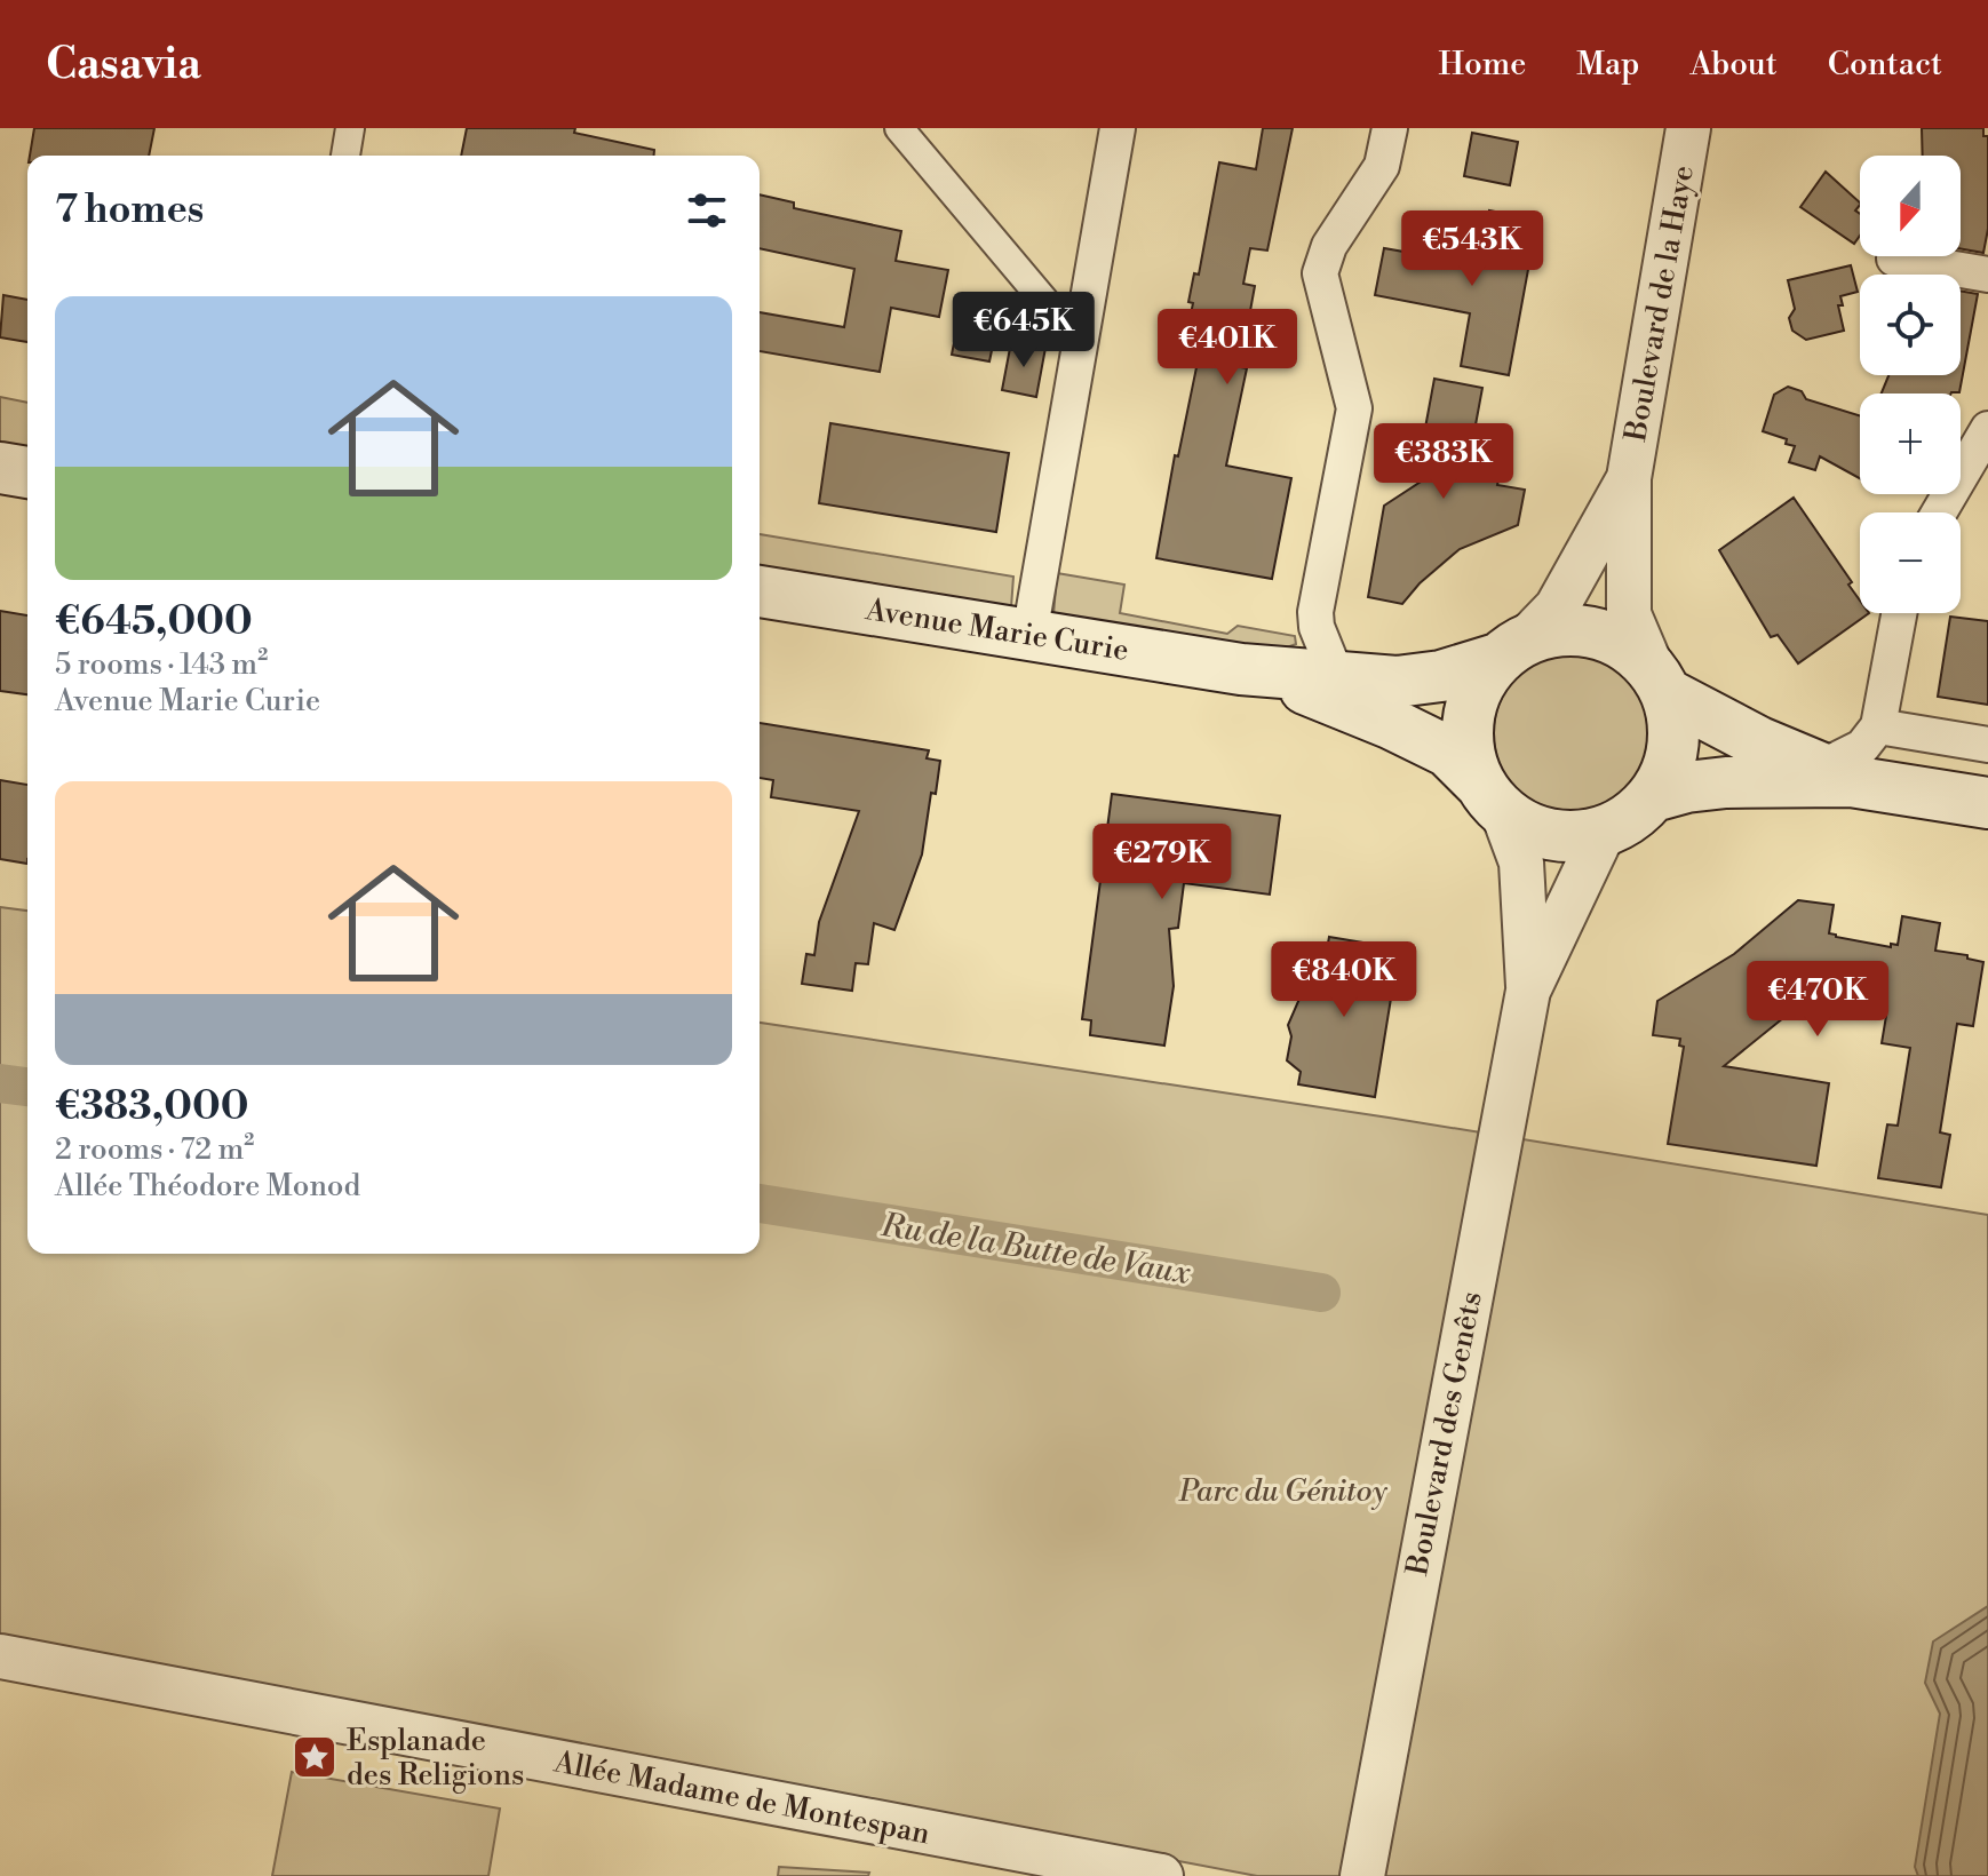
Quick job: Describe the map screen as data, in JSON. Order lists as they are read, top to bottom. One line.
{"streets":{"main road":["Avenue Marie Curie"],"street":["Boulevard de la Haye","Boulevard des Genêts","Allée Madame de Montespan"]},"crossings":[["Boulevard de la Haye","Avenue Marie Curie"],["Boulevard de la Haye","Boulevard des Genêts"],["Avenue Marie Curie","Boulevard des Genêts"]],"water":["Ru de la Butte de Vaux"],"parks":["Parc du Génitoy"],"places":{"place":["Esplanade des Religions"]},"north":"bottom","page":{"header":"Casavia","nav":["Home","Map","About","Contact"],"map_buttons":["+","−"],"heading":"7 homes","price":["€543K","€645K","€401K","€383K","€279K","€840K","€470K"],"list":[{"name":"€645,000","note":"5 rooms · 143 m² · Avenue Marie Curie"},{"name":"€383,000","note":"2 rooms · 72 m² · Allée Théodore Monod"}]}}
